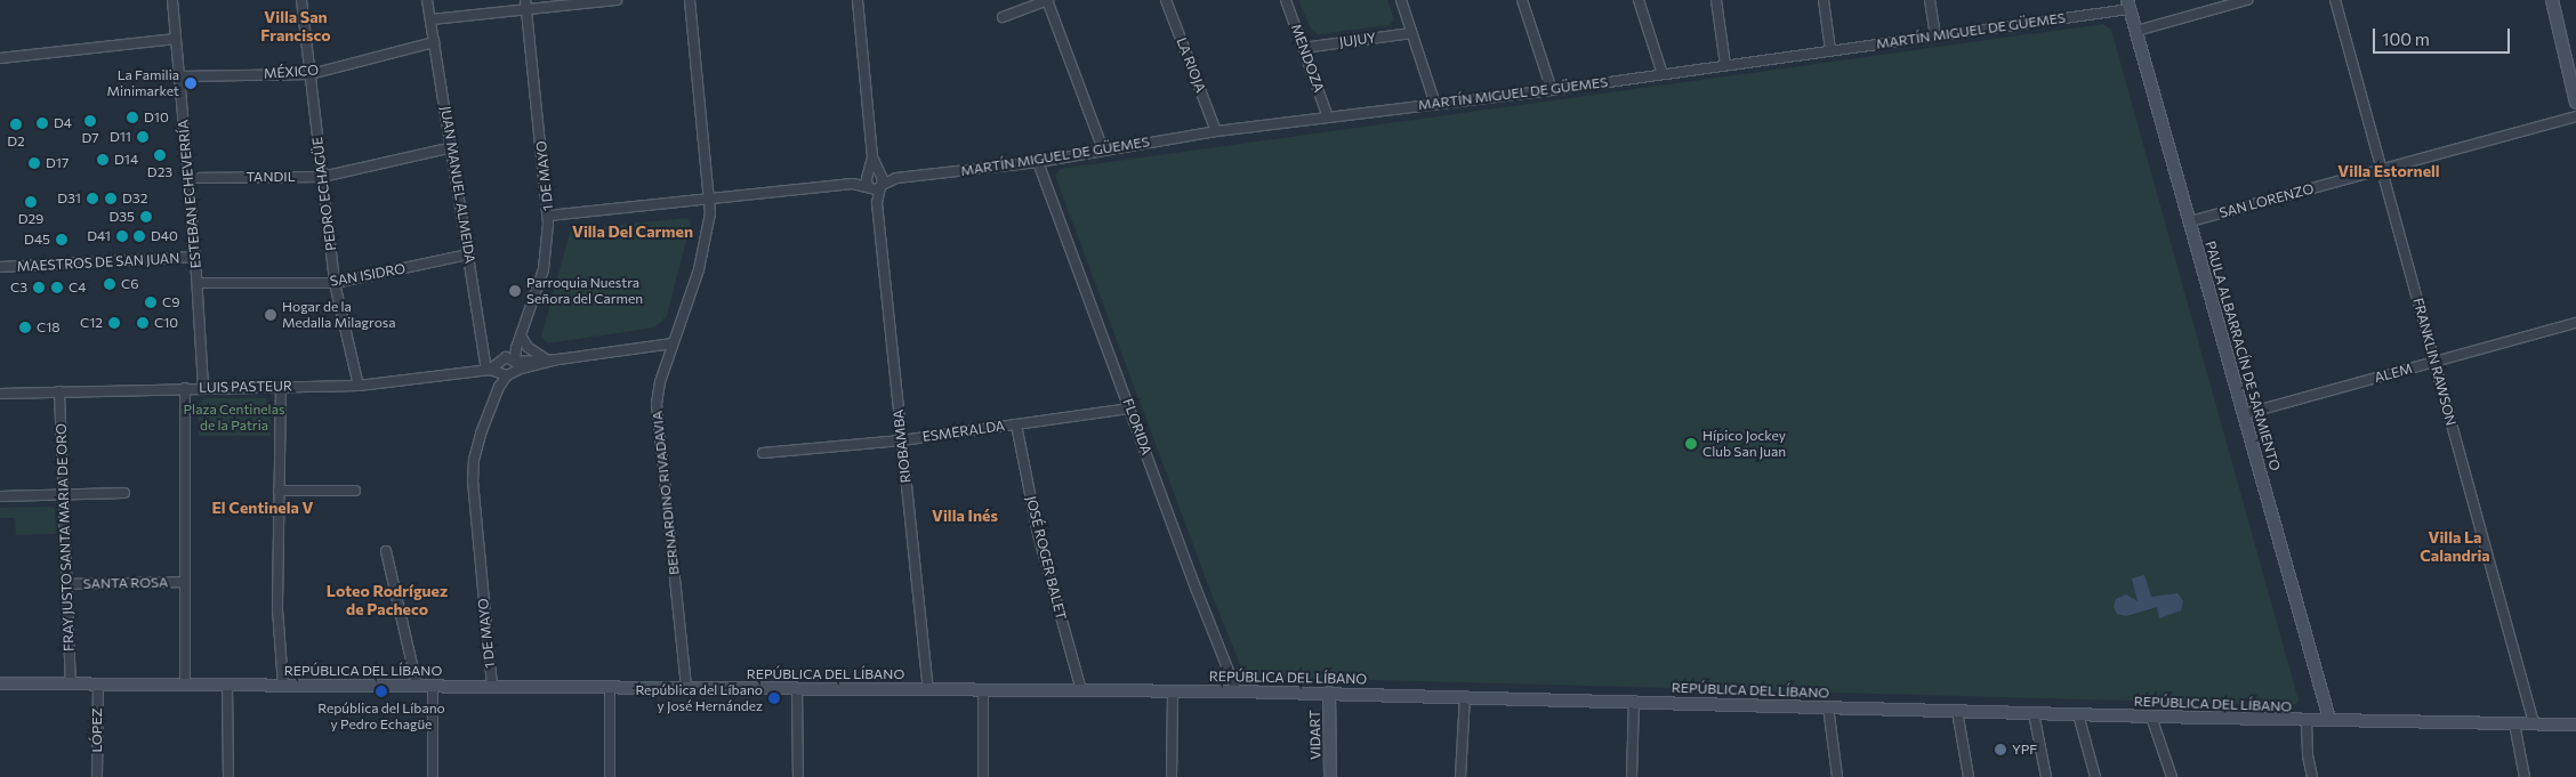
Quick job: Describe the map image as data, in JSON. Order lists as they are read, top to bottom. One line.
{"streets":{"main road":["PAULA ALBARRACÍN DE SARMIENTO","REPÚBLICA DEL LÍBANO","VIDART"],"street":["MARTÍN MIGUEL DE GÜEMES","JUJUY","MENDOZA","LA RIOJA","MÉXICO","1 DE MAYO","TANDIL","JUAN MANUEL ALMEIDA","ESTEBAN ECHEVERRÍA","PEDRO ECHAGÜE","SAN LORENZO","MAESTROS DE SAN JUAN","SAN ISIDRO","FRANKLIN RAWSON","ALEM","LUIS PASTEUR","FLORIDA","ESMERALDA","RIOBAMBA","BERNARDINO RIVADAVIA","FRAY JUSTO SANTA MARIA DE ORO","JOSÉ ROGER BALET","SANTA ROSA","LÓPEZ"]},"crossings":[["MARTÍN MIGUEL DE GÜEMES","MENDOZA"],["MARTÍN MIGUEL DE GÜEMES","LA RIOJA"],["MARTÍN MIGUEL DE GÜEMES","PAULA ALBARRACÍN DE SARMIENTO"],["MARTÍN MIGUEL DE GÜEMES","FLORIDA"],["MARTÍN MIGUEL DE GÜEMES","RIOBAMBA"],["JUJUY","MENDOZA"],["MÉXICO","JUAN MANUEL ALMEIDA"],["MÉXICO","ESTEBAN ECHEVERRÍA"],["MÉXICO","PEDRO ECHAGÜE"],["1 DE MAYO","JUAN MANUEL ALMEIDA"],["1 DE MAYO","LUIS PASTEUR"],["1 DE MAYO","REPÚBLICA DEL LÍBANO"],["TANDIL","JUAN MANUEL ALMEIDA"],["TANDIL","ESTEBAN ECHEVERRÍA"],["TANDIL","PEDRO ECHAGÜE"],["JUAN MANUEL ALMEIDA","SAN ISIDRO"],["JUAN MANUEL ALMEIDA","LUIS PASTEUR"],["ESTEBAN ECHEVERRÍA","MAESTROS DE SAN JUAN"],["ESTEBAN ECHEVERRÍA","SAN ISIDRO"],["ESTEBAN ECHEVERRÍA","LUIS PASTEUR"],["PEDRO ECHAGÜE","SAN ISIDRO"],["PEDRO ECHAGÜE","LUIS PASTEUR"],["SAN LORENZO","PAULA ALBARRACÍN DE SARMIENTO"],["SAN LORENZO","FRANKLIN RAWSON"],["PAULA ALBARRACÍN DE SARMIENTO","ALEM"],["PAULA ALBARRACÍN DE SARMIENTO","REPÚBLICA DEL LÍBANO"],["FRANKLIN RAWSON","ALEM"],["FRANKLIN RAWSON","REPÚBLICA DEL LÍBANO"],["LUIS PASTEUR","BERNARDINO RIVADAVIA"],["LUIS PASTEUR","FRAY JUSTO SANTA MARIA DE ORO"],["FLORIDA","ESMERALDA"],["FLORIDA","REPÚBLICA DEL LÍBANO"],["ESMERALDA","RIOBAMBA"],["ESMERALDA","JOSÉ ROGER BALET"],["RIOBAMBA","REPÚBLICA DEL LÍBANO"],["BERNARDINO RIVADAVIA","REPÚBLICA DEL LÍBANO"],["FRAY JUSTO SANTA MARIA DE ORO","SANTA ROSA"],["FRAY JUSTO SANTA MARIA DE ORO","REPÚBLICA DEL LÍBANO"],["JOSÉ ROGER BALET","REPÚBLICA DEL LÍBANO"],["REPÚBLICA DEL LÍBANO","LÓPEZ"],["REPÚBLICA DEL LÍBANO","VIDART"]],"districts":["Villa San Francisco","Villa Estornell","Villa Del Carmen","El Centinela V","Villa Inés","Villa La Calandria","Loteo Rodríguez de Pacheco"],"parks":["Plaza Centinelas de la Patria"],"places":["La Familia Minimarket","D10","D7","D4","D2","D11","D23","D14","D17","D31","D32","D29","D35","D41","D40","D45","C6","C3","C4","Parroquia Nuestra Señora del Carmen","C9","Hogar de la Medalla Milagrosa","C12","C10","C18","Hípico Jockey Club San Juan","República del Líbano y Pedro Echagüe","República del Líbano y José Hernández","YPF"],"scale_bar":"100 m"}
